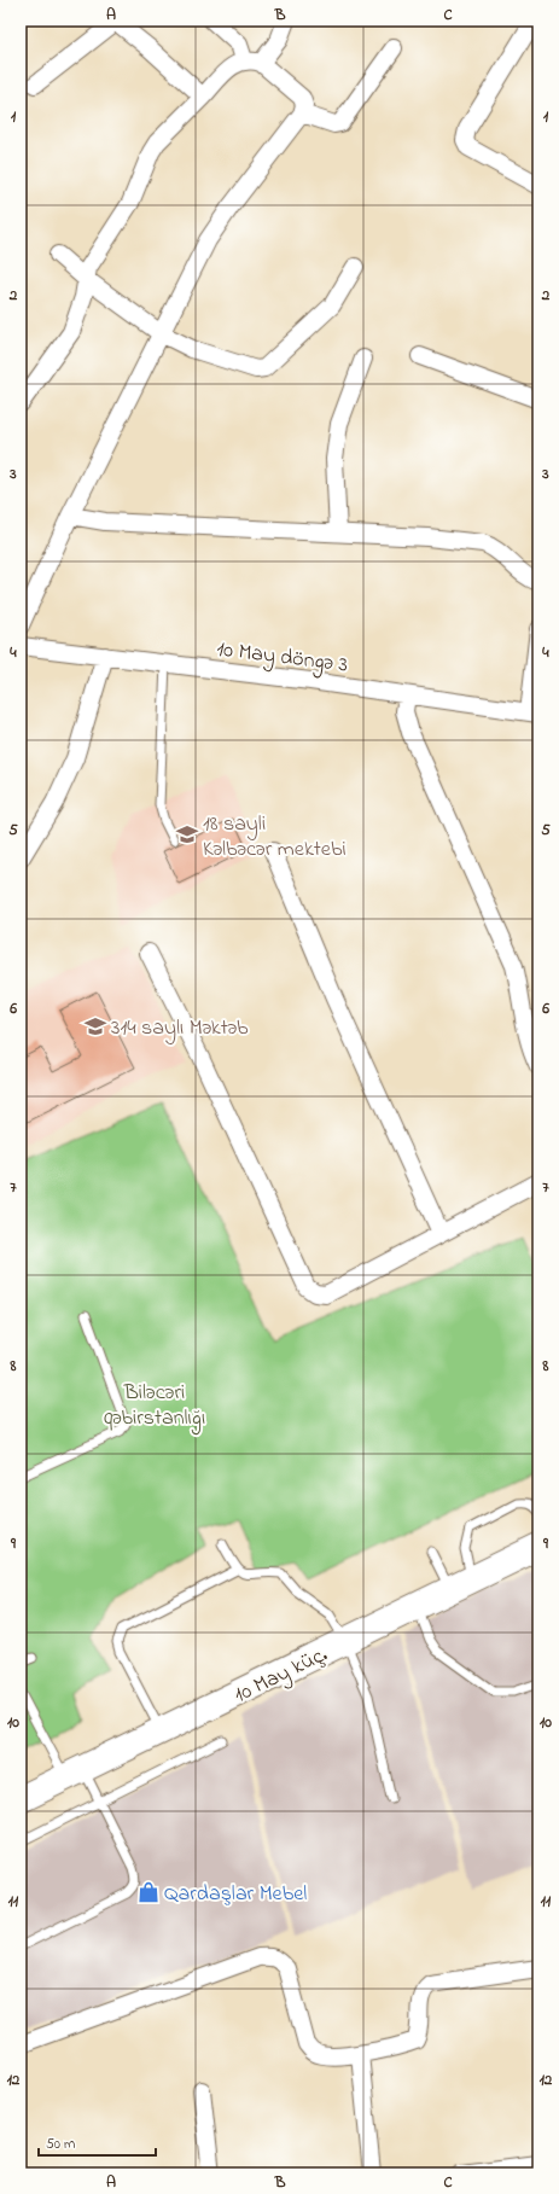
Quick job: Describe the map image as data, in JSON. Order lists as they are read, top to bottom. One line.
{"streets":{"main road":["10 May küç."],"street":["10 May döngə 3"]},"parks":["Biləcəri qəbirstanlığı"],"places":{"school or university":["18 sayli Kəlbəcər mektebi","314 saylı Məktəb"],"shop":["Qardaşlar Mebel"]},"scale_bar":"50 m","grid":{"columns":["A","B","C"],"rows":["1","2","3","4","5","6","7","8","9","10","11","12"]}}
